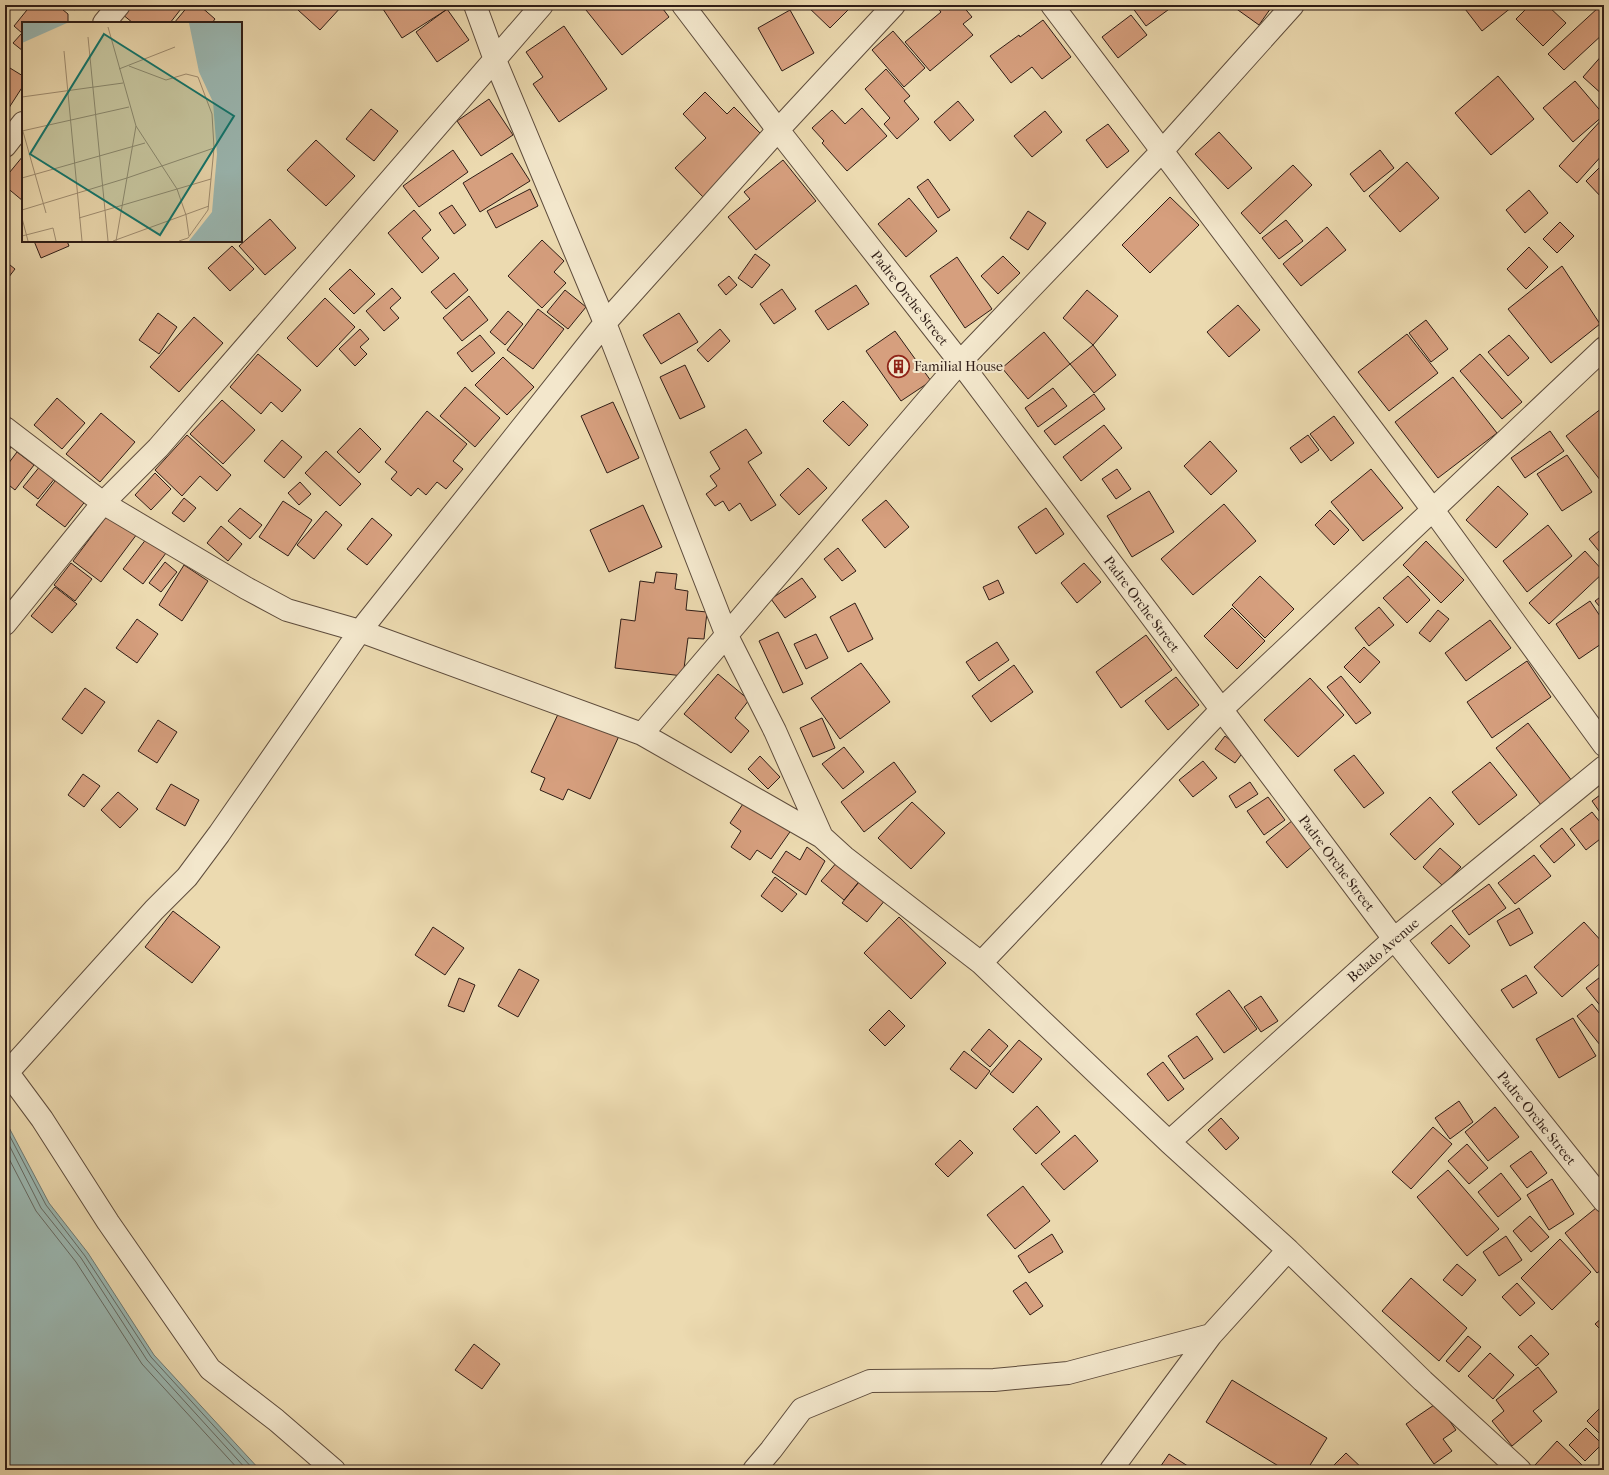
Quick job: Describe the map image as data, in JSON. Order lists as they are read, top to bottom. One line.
{"streets":{"street":["Padre Orche Street","Belado Avenue"]},"crossings":[["Padre Orche Street","Belado Avenue"]],"places":{"building":["Familial House"]}}
